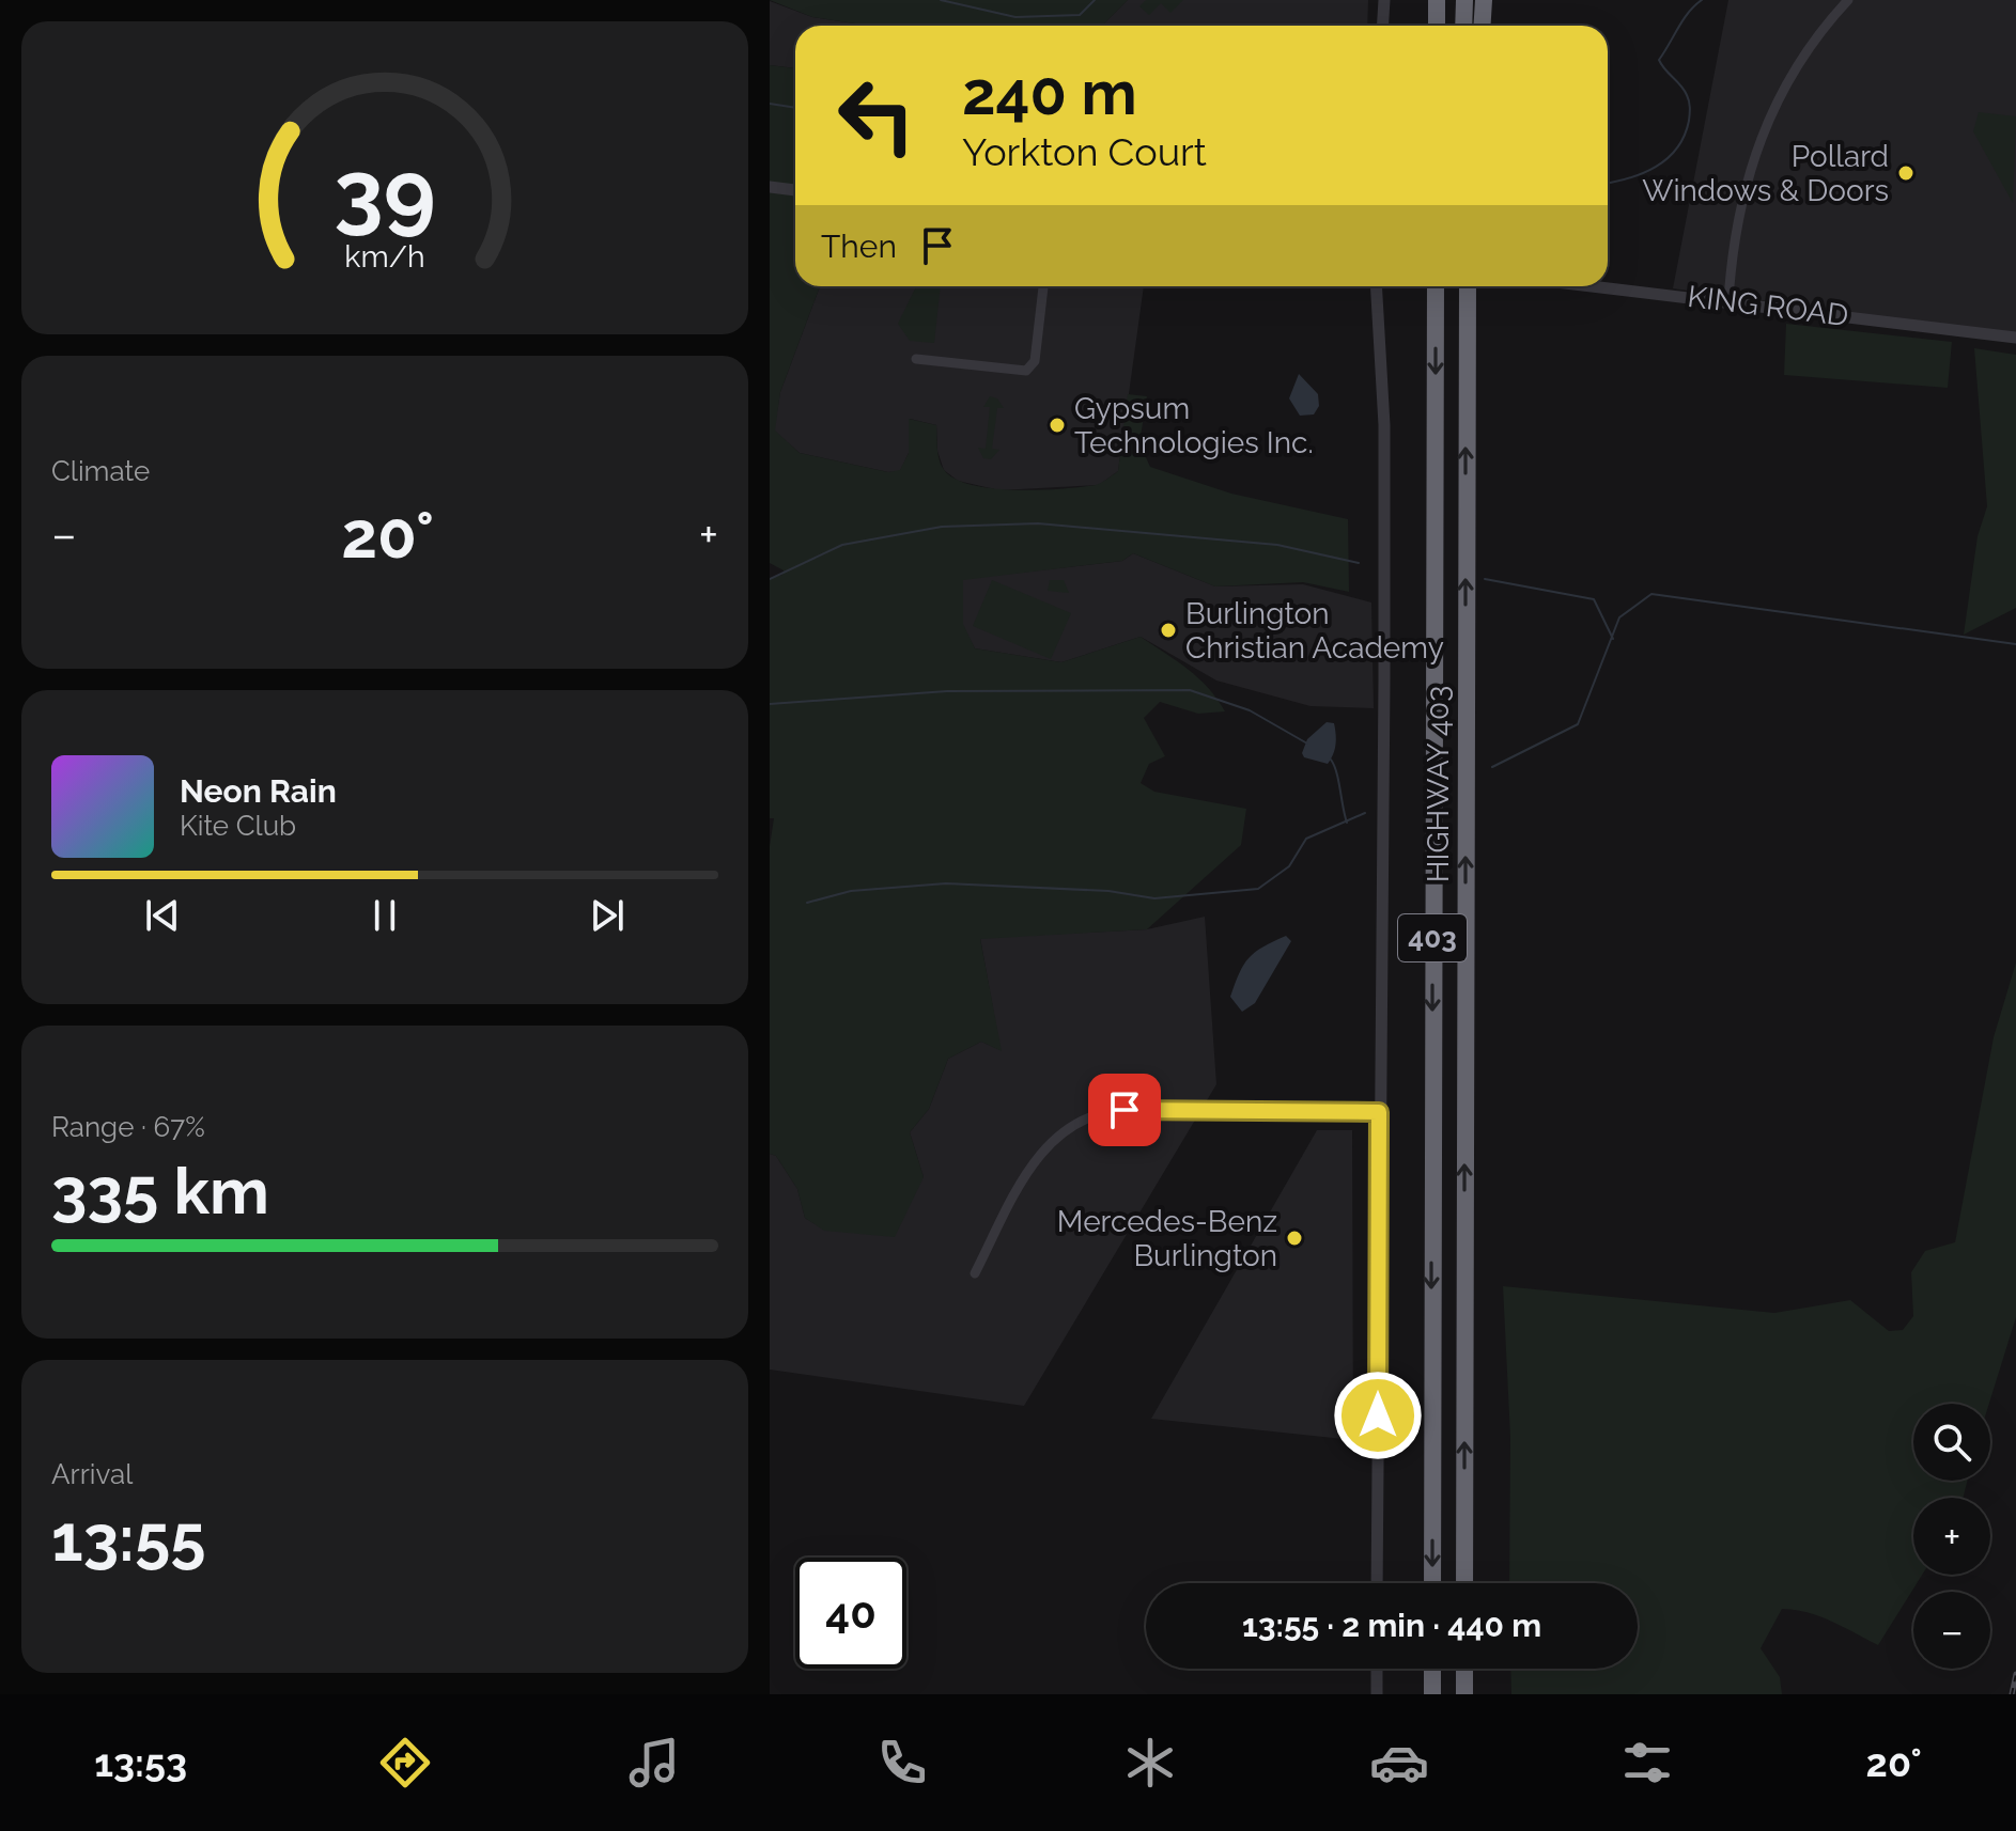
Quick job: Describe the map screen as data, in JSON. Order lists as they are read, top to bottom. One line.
{"streets":{"highway":["HIGHWAY 403","403"],"street":["KING ROAD"]},"places":["Pollard Windows & Doors","Gypsum Technologies Inc.","Burlington Christian Academy","Mercedes-Benz Burlington"],"page":{"turn":["240 m","Yorkton Court"],"then":"Then","tile":["Climate",["Range · 67%","335 km"],["Arrival","13:55"]],"heat":["−","20°","+"],"song":["Neon Rain","Kite Club"],"map_buttons":["+","−"],"limit":"40","trip":"13:55 · 2 min · 440 m","tabs":["13:53","20°"],"gauge":["39","km/h"]}}
